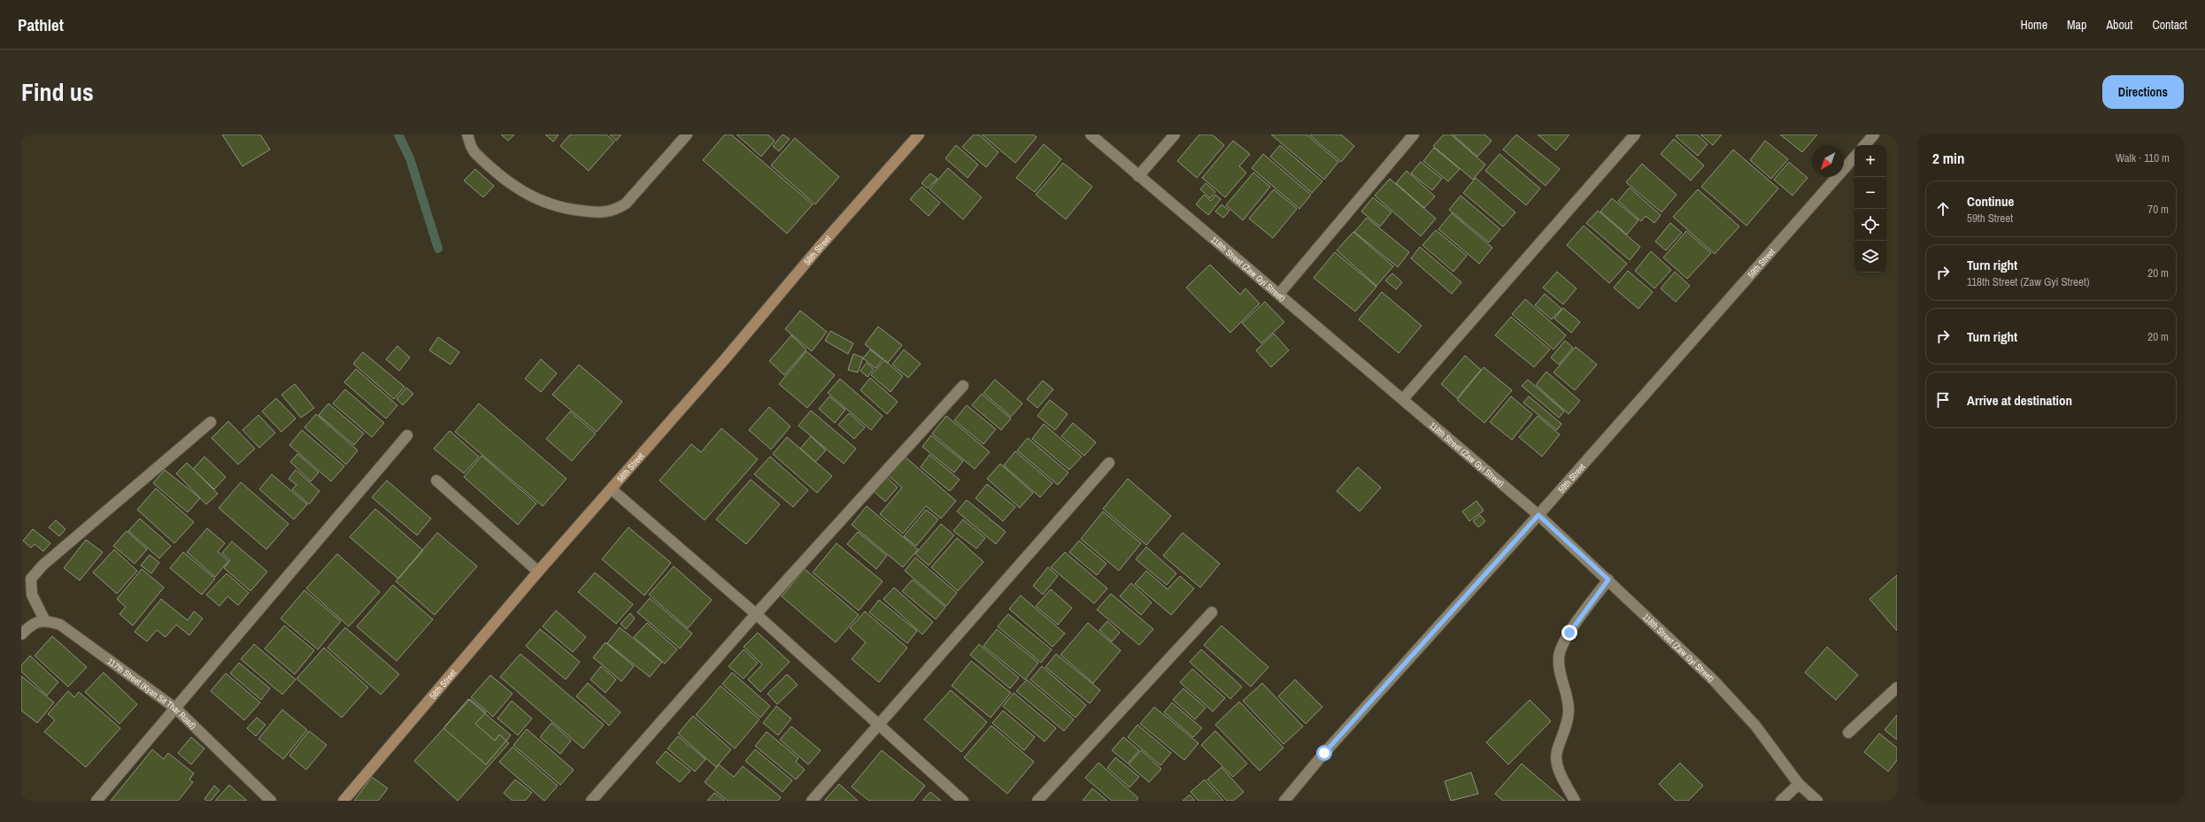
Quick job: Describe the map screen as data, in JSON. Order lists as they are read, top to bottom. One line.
{"streets":{"main road":["58th Street"],"street":["59th Street","118th Street (Zaw Gyi Street)","117th Street (Kyan Sit Thar Road)"]},"crossings":[["59th Street","118th Street (Zaw Gyi Street)"]],"north":"bottom left","page":{"header":"Pathlet","nav":["Home","Map","About","Contact"],"title":"Find us","buttons":"Directions","heading":["2 min","Walk · 110 m"],"map_buttons":["+","−"],"list":[["Continue","59th Street","70 m"],["Turn right","118th Street (Zaw Gyi Street)","20 m"],["Turn right","20 m"],"Arrive at destination"]}}
